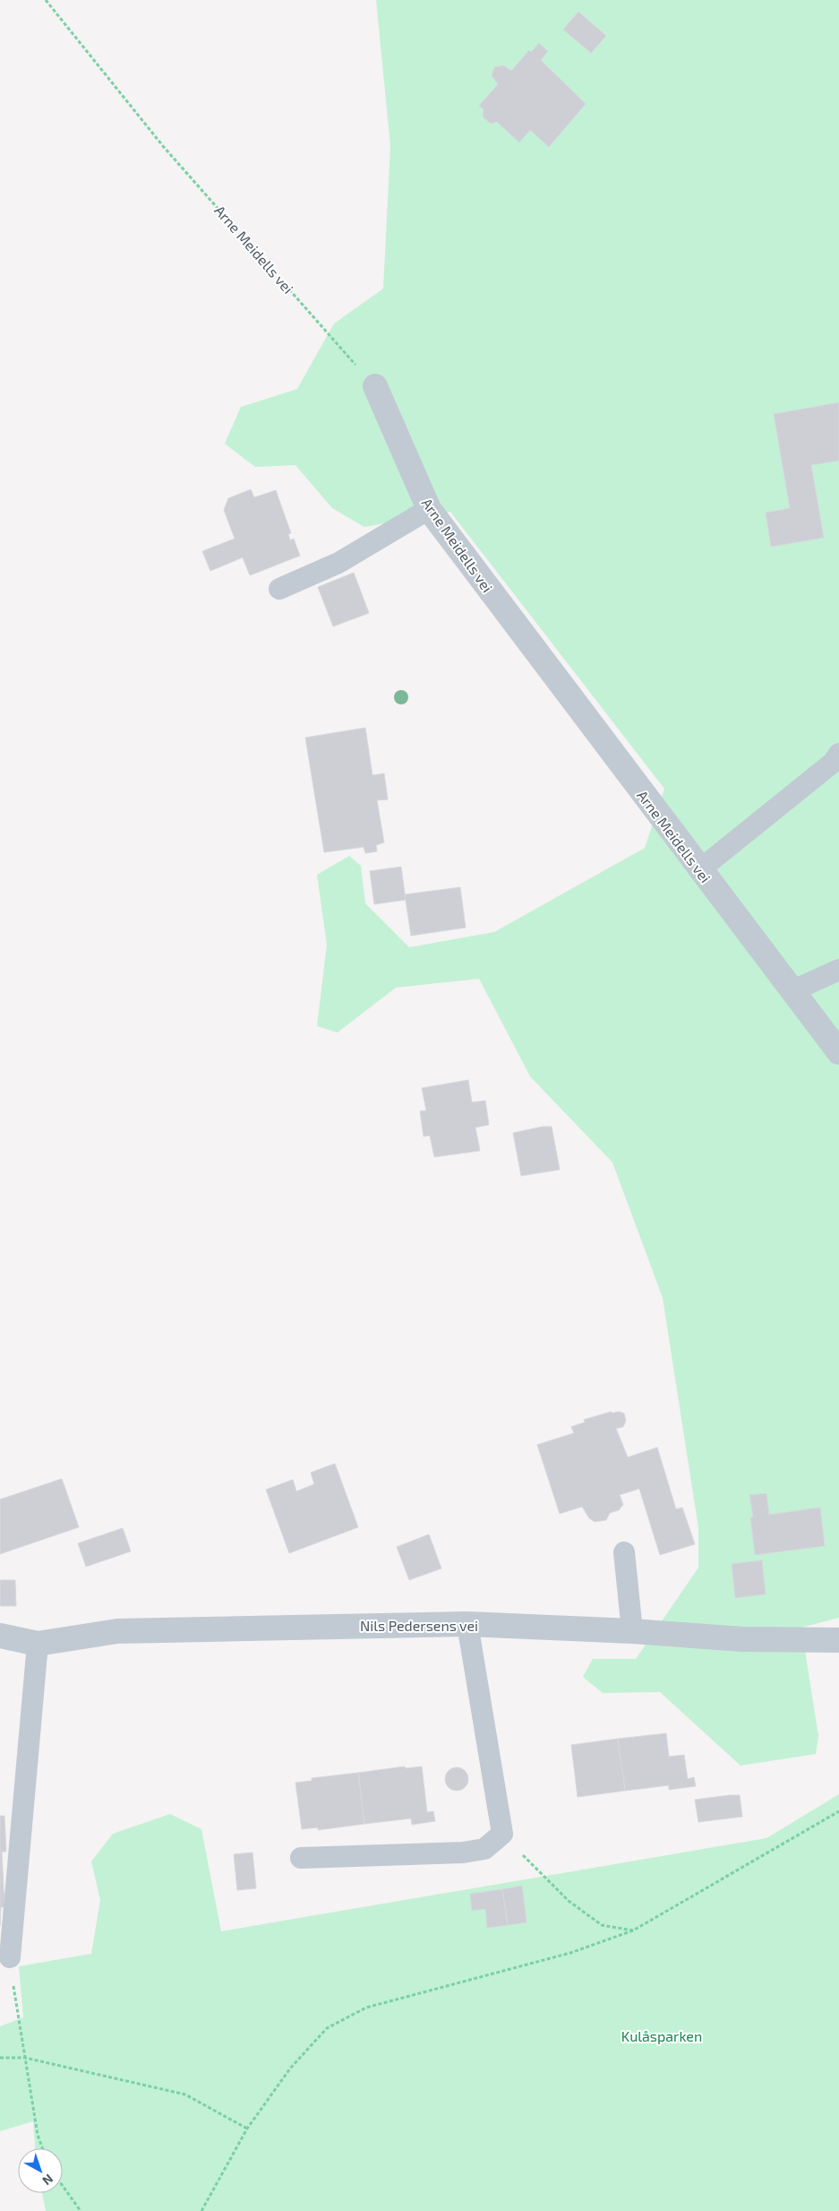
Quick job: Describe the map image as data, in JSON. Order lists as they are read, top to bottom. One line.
{"streets":{"street":["Arne Meidells vei","Nils Pedersens vei"]},"parks":["Kulåsparken"],"north":"bottom right"}
